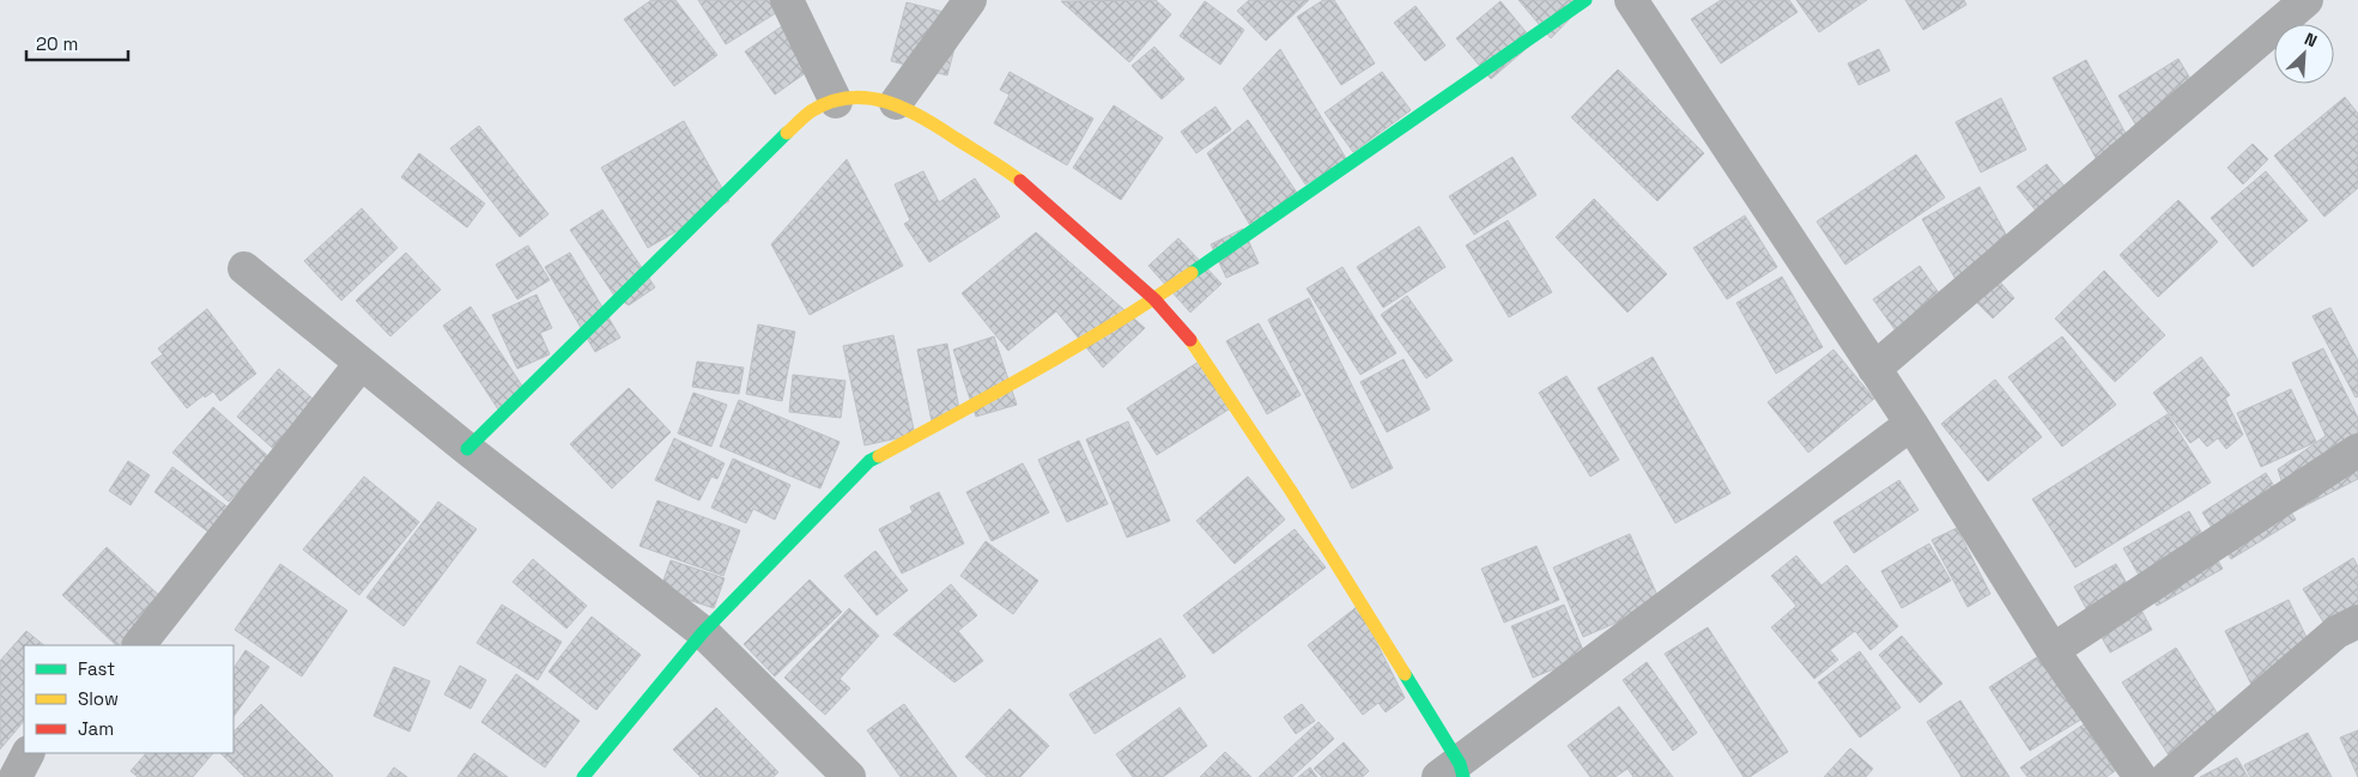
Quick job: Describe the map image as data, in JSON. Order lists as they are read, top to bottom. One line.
{"legend":["Fast","Slow","Jam"],"scale_bar":"20 m","north":"top right"}
